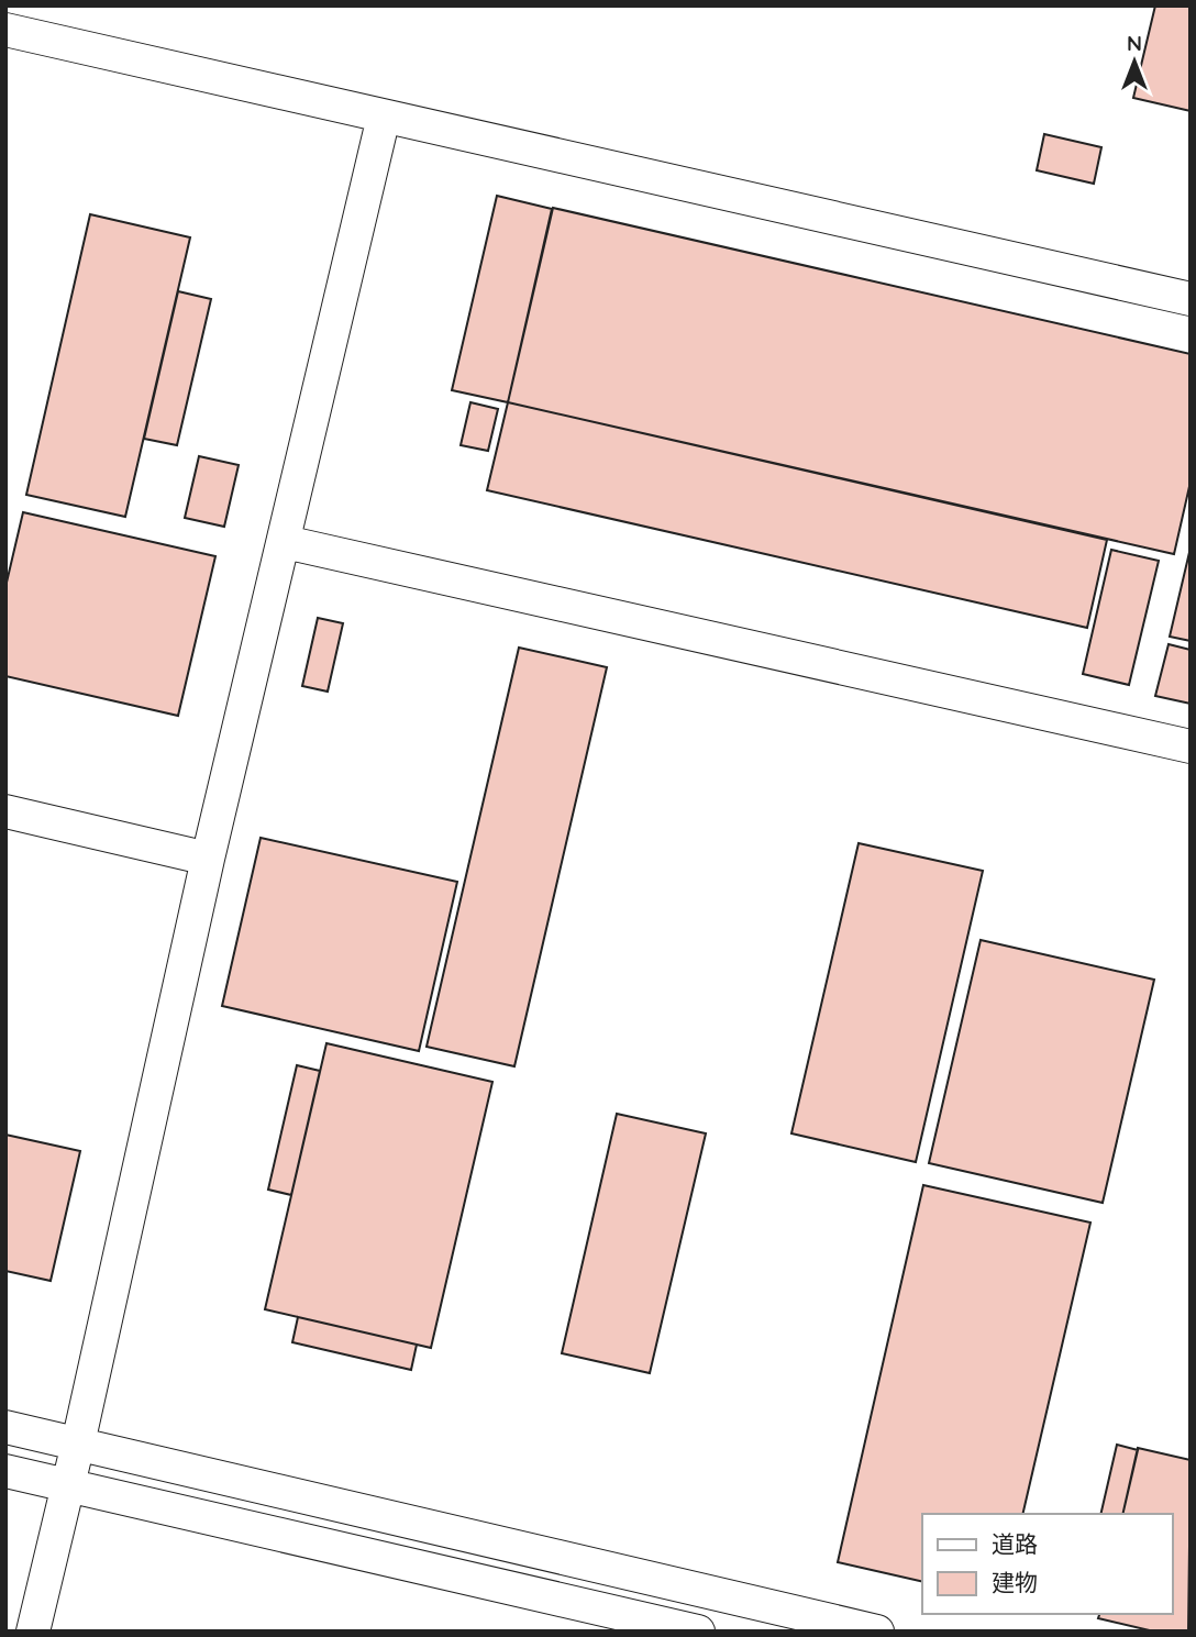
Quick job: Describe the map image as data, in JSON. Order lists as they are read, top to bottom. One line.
{"legend":["道路","建物"],"north":"top"}
